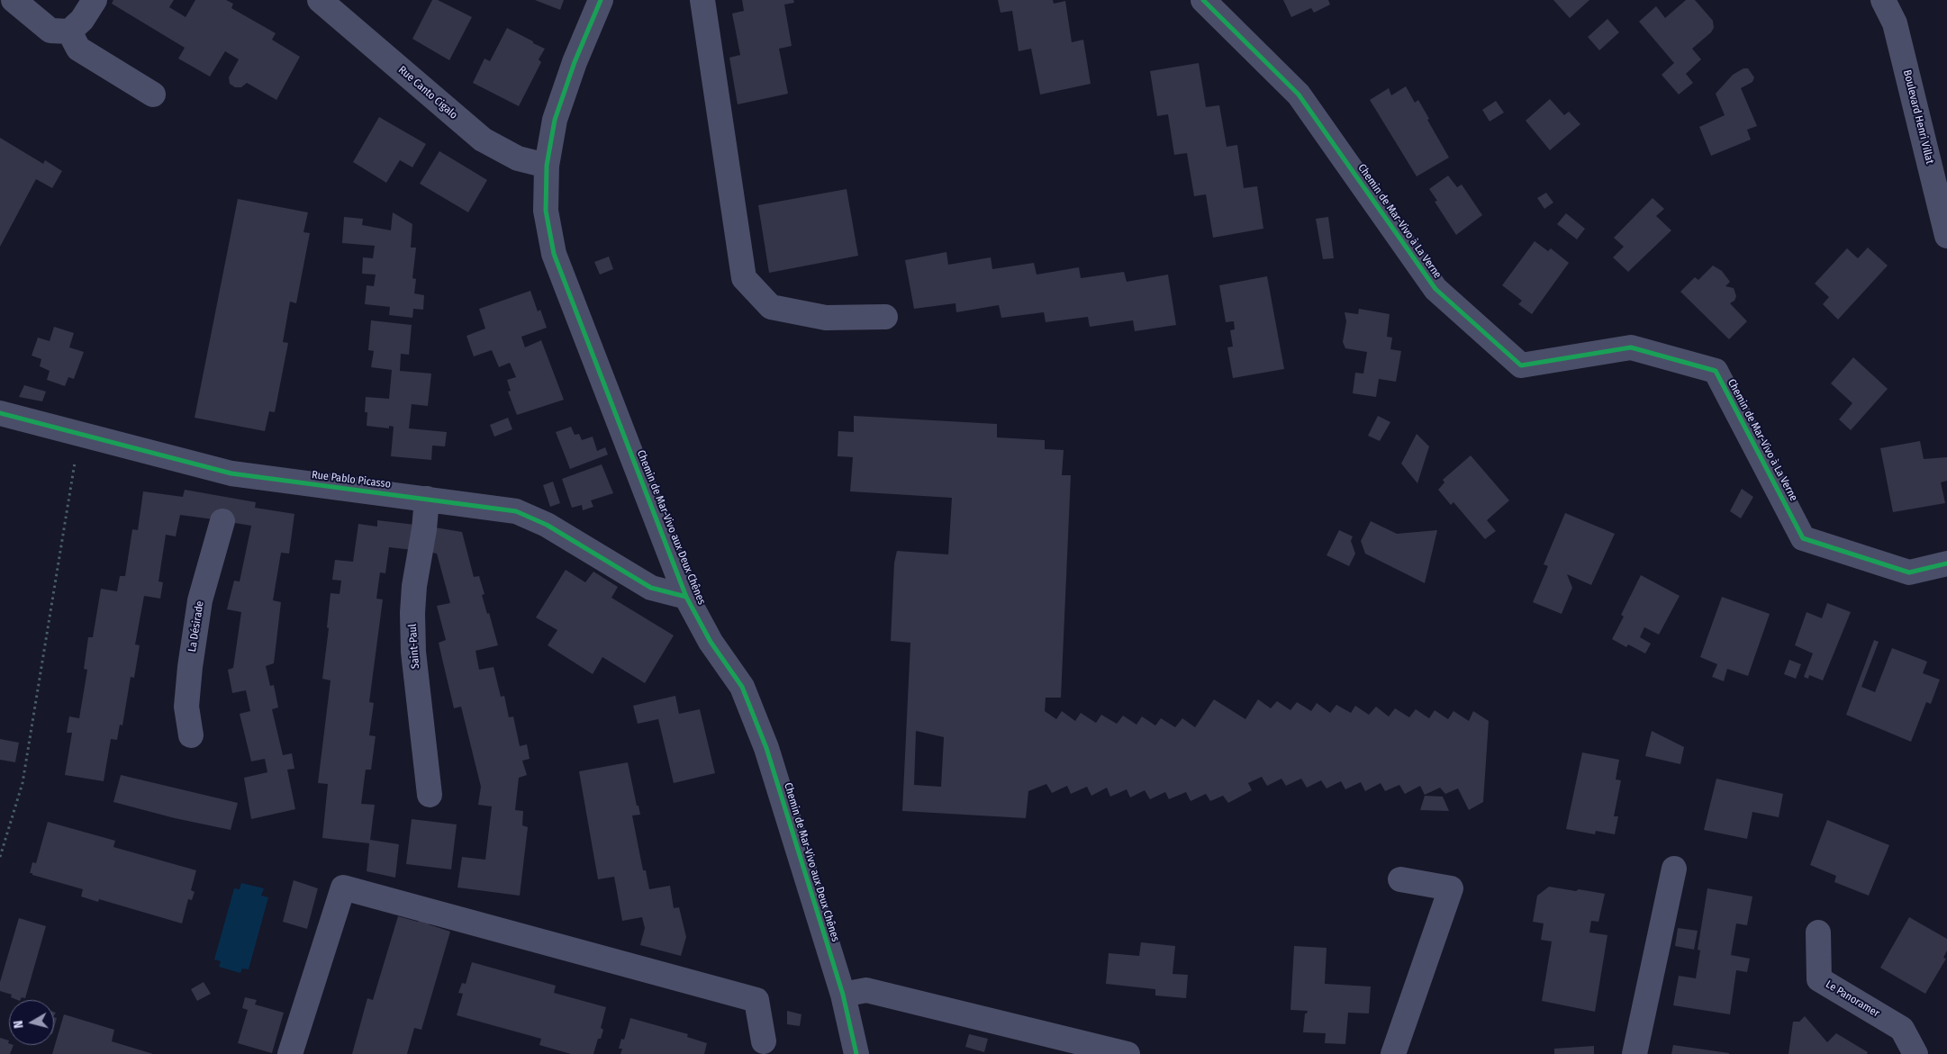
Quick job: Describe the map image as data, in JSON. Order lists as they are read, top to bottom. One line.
{"streets":{"street":["Rue Canto Cigalo","Boulevard Henri Villat","Chemin de Mar-Vivo à La Verne","Rue Pablo Picasso","Chemin de Mar-Vivo aux Deux Chênes","La Désirade","Saint-Paul","Le Panoramer"]},"crossings":[["Rue Canto Cigalo","Chemin de Mar-Vivo aux Deux Chênes"],["Rue Pablo Picasso","Chemin de Mar-Vivo aux Deux Chênes"],["Rue Pablo Picasso","Saint-Paul"]],"north":"left"}
